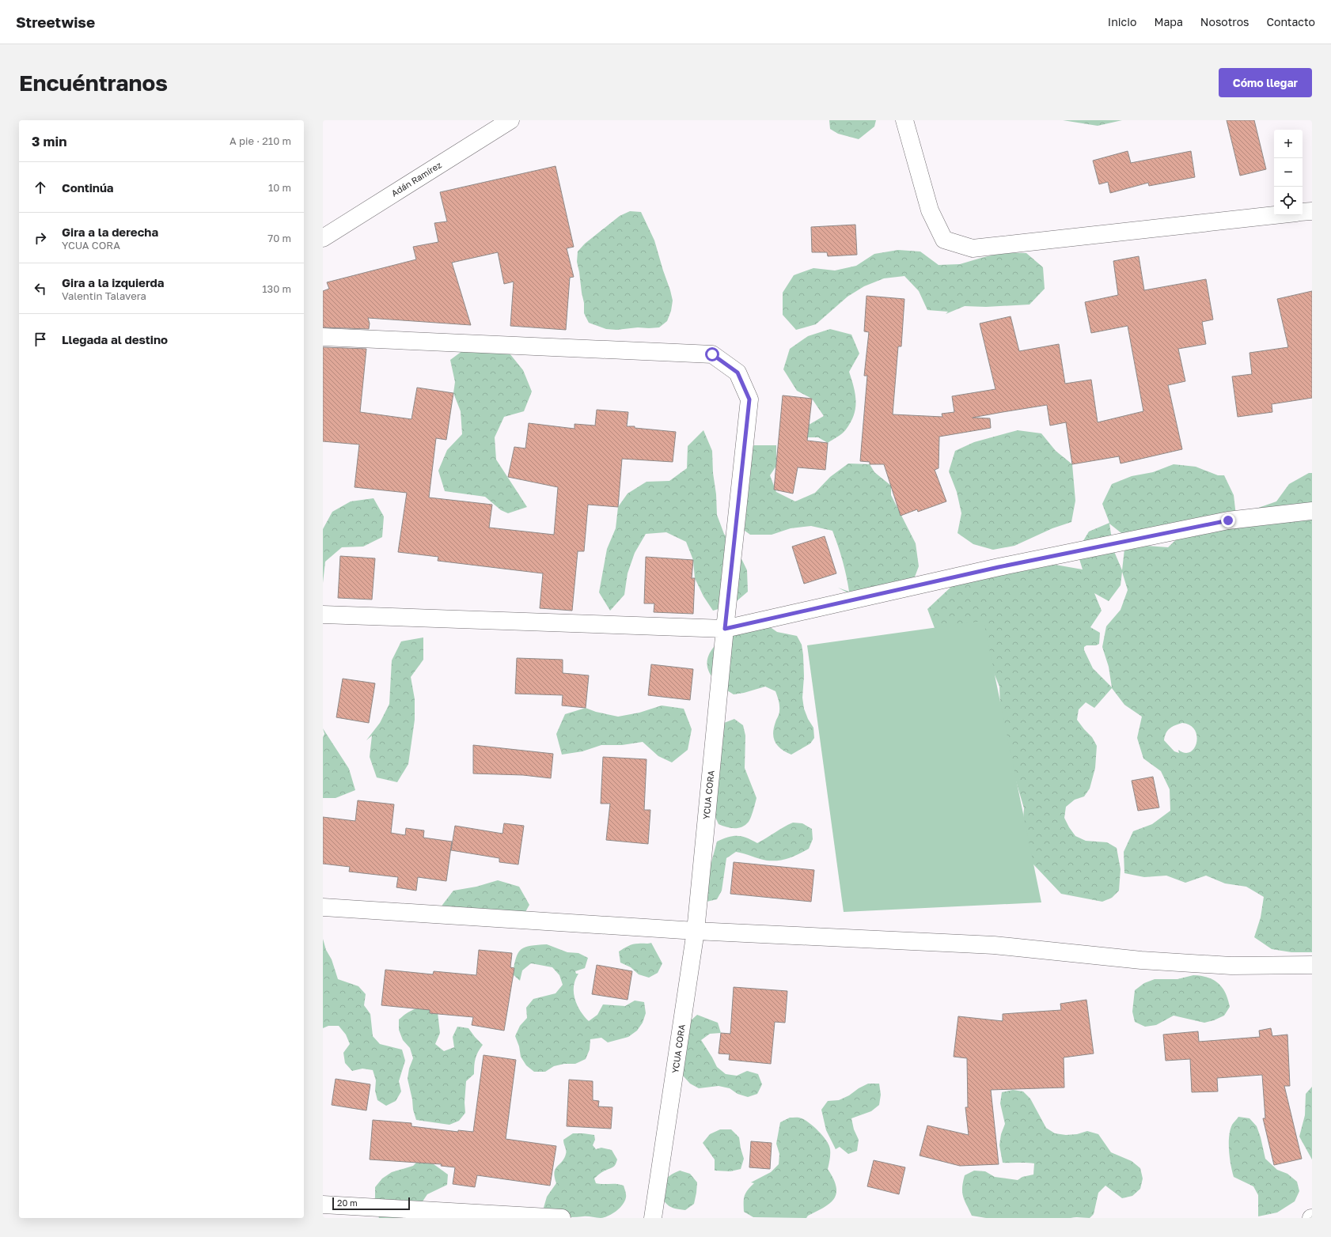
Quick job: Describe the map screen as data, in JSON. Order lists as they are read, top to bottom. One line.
{"streets":{"street":["Adán Ramírez","YCUA CORA"]},"scale_bar":"20 m","page":{"header":"Streetwise","nav":["Inicio","Mapa","Nosotros","Contacto"],"buttons":"Cómo llegar","title":"Encuéntranos","heading":["3 min","A pie · 210 m"],"map_buttons":["+","−"],"list":[["Continúa","10 m"],["Gira a la derecha","YCUA CORA","70 m"],["Gira a la izquierda","Valentin Talavera","130 m"],"Llegada al destino"],"scale":"20 m"}}
